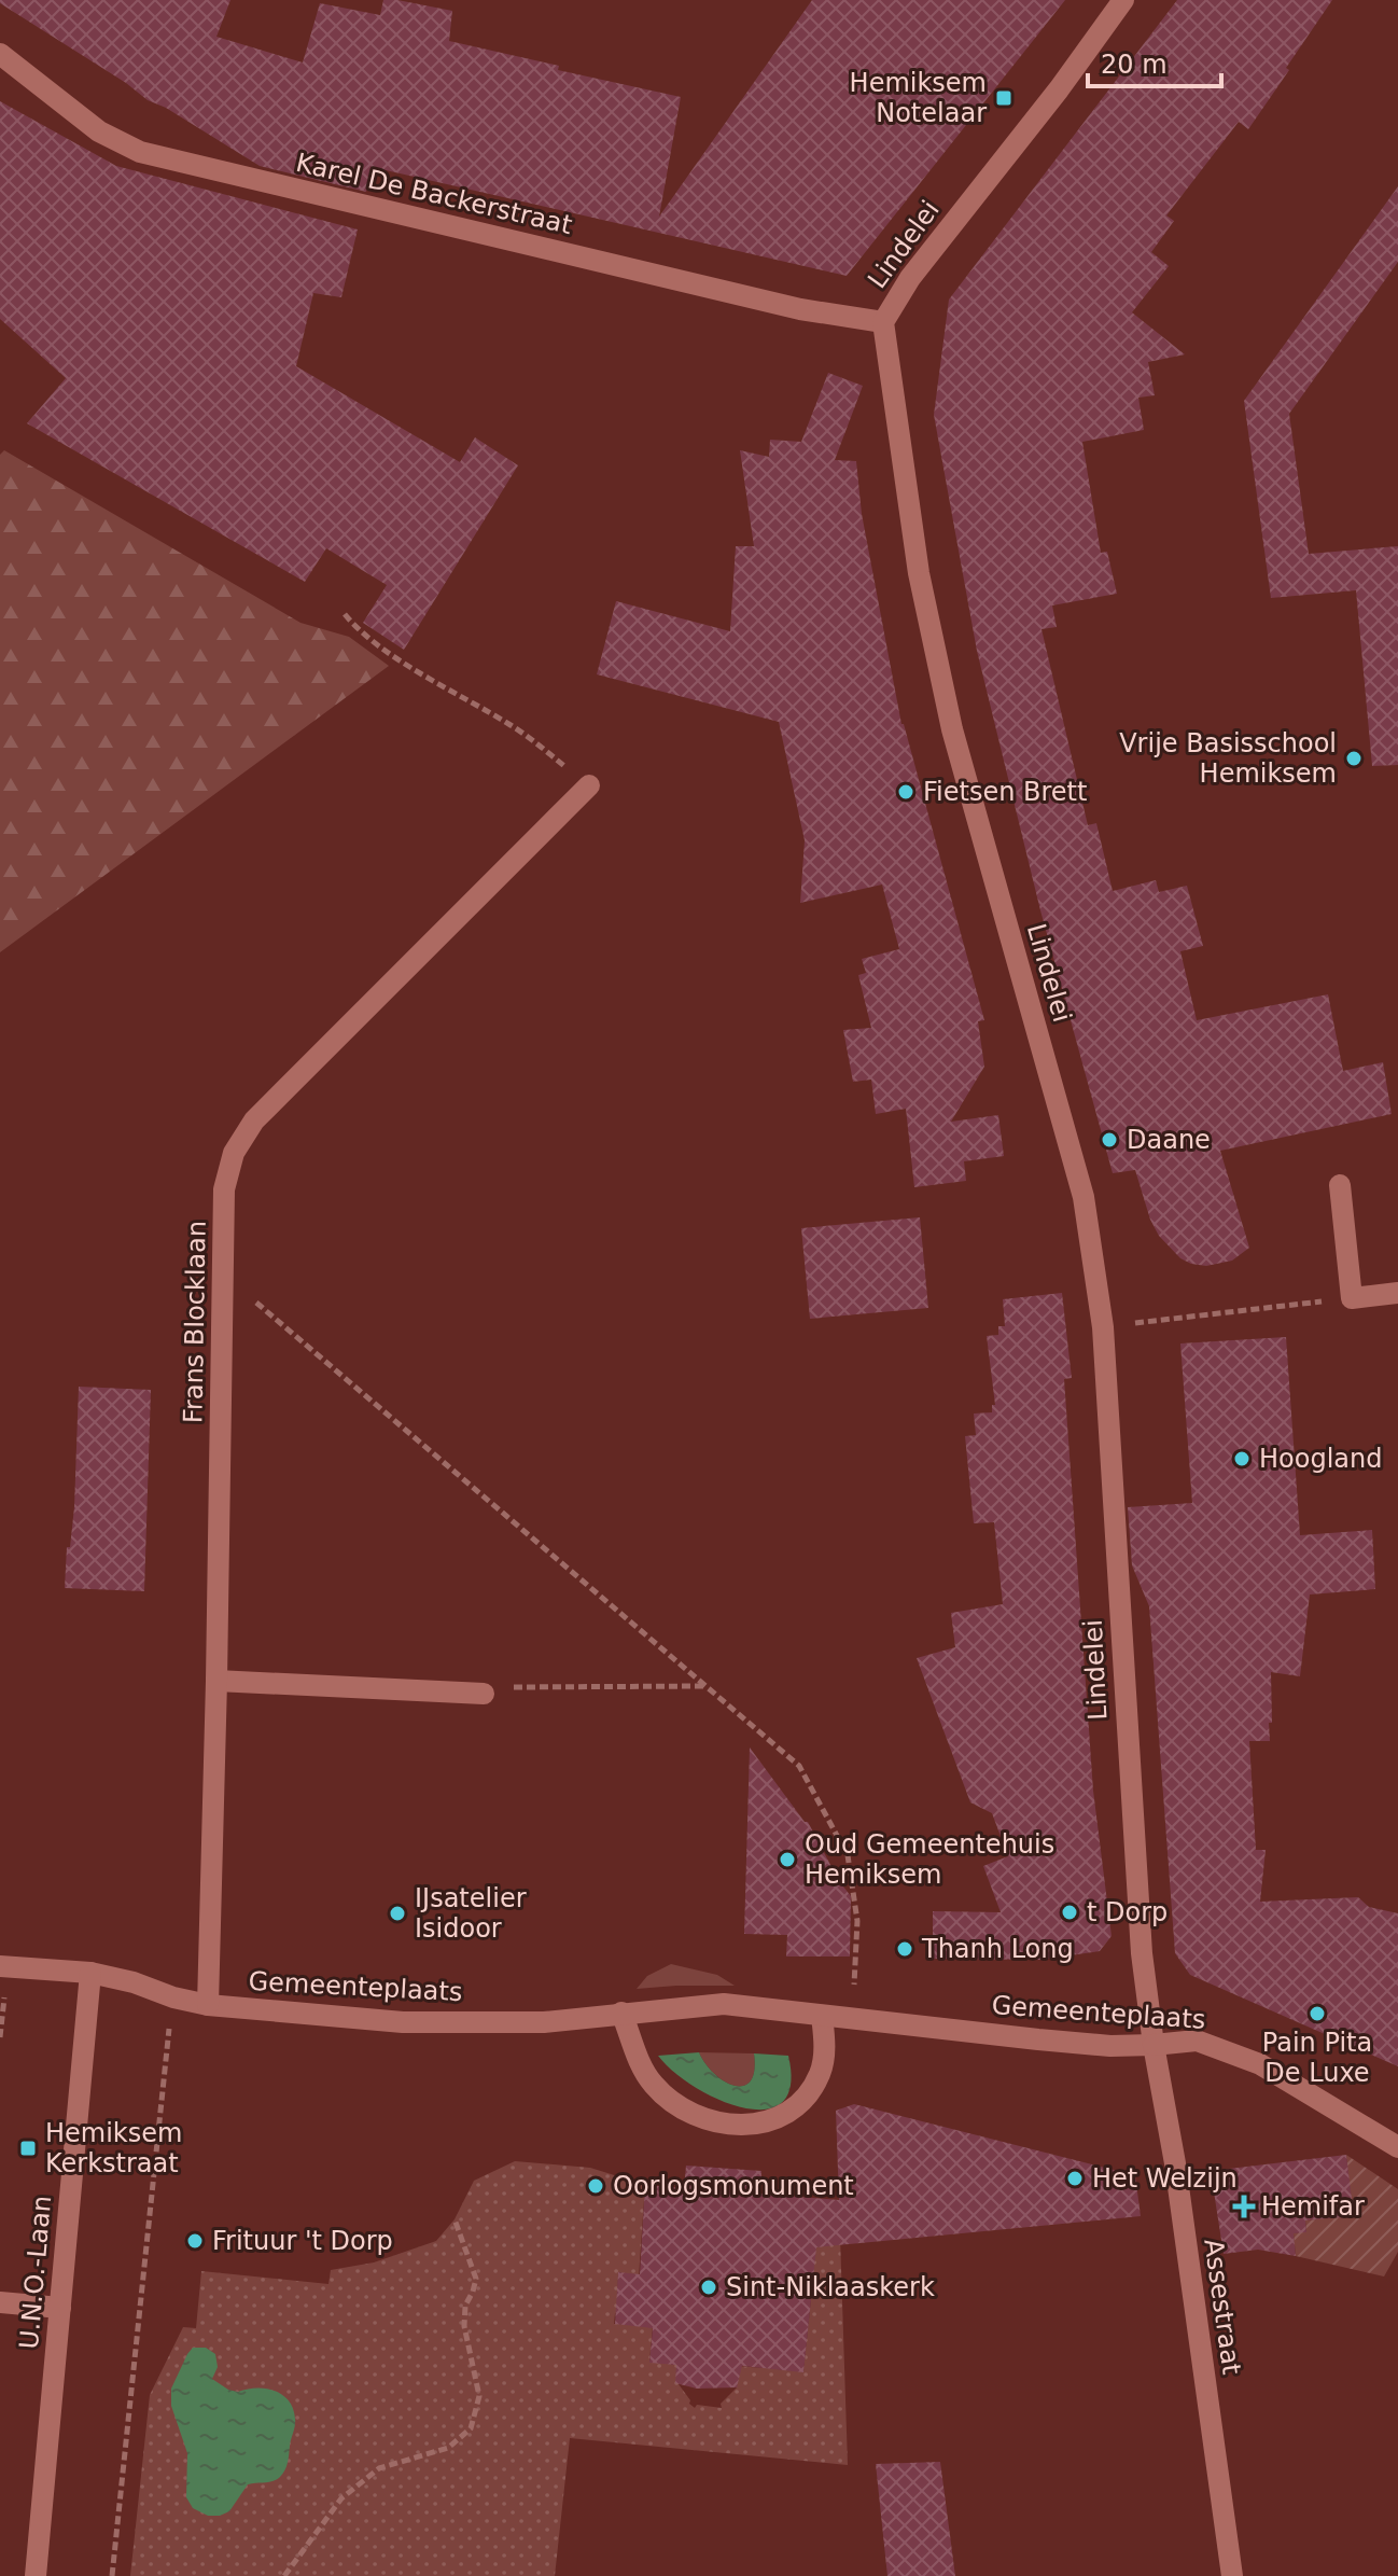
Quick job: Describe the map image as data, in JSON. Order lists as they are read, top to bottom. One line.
{"streets":{"street":["Karel De Backerstraat","Lindelei","Frans Blocklaan","Gemeenteplaats","U.N.O.-Laan","Assestraat"]},"crossings":[["Karel De Backerstraat","Lindelei"],["Lindelei","Gemeenteplaats"],["Lindelei","Assestraat"],["Frans Blocklaan","Gemeenteplaats"],["Gemeenteplaats","U.N.O.-Laan"],["Gemeenteplaats","Assestraat"]],"places":{"transit":["Hemiksem Notelaar","Hemiksem Kerkstraat"],"other":["Vrije Basisschool Hemiksem","Fietsen Brett","Daane","Hoogland","Oud Gemeentehuis Hemiksem","t Dorp","IJsatelier Isidoor","Thanh Long","Pain Pita De Luxe","Het Welzijn","Oorlogsmonument","Frituur 't Dorp","Sint-Niklaaskerk"],"health":["Hemifar"]},"scale_bar":"20 m"}
